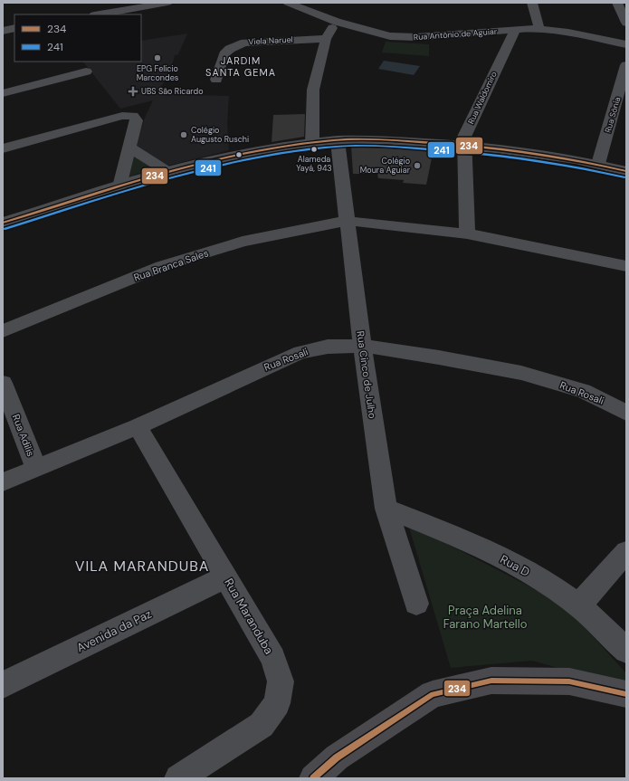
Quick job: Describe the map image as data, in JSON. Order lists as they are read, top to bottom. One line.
{"streets":{"street":["Rua Antônio de Aguiar","Viela Naruel","Rua Waldomiro","Rua Sônia","Rua Branca Sales","Rua Rosali","Rua Cinco de Julho","Rua Adilis","Rua D","Rua Maranduba","Avenida da Paz"]},"crossings":[["Rua Antônio de Aguiar","Rua Waldomiro"],["Rua Waldomiro","Rua Branca Sales"],["Rua Branca Sales","Rua Cinco de Julho"],["Rua Rosali","Rua Cinco de Julho"],["Rua Rosali","Rua Adilis"],["Rua Rosali","Rua Maranduba"],["Rua Cinco de Julho","Rua D"],["Rua Maranduba","Avenida da Paz"]],"districts":["JARDIM SANTA GEMA","VILA MARANDUBA"],"parks":["Praça Adelina Farano Martello"],"places":{"other":["EPG Felício Marcondes","Colégio Augusto Ruschi","Alameda Yayá, 943","Colégio Moura Aguiar"],"health":["UBS São Ricardo"]},"lines":["transit line 234","transit line 241"],"legend":["234","241"]}
